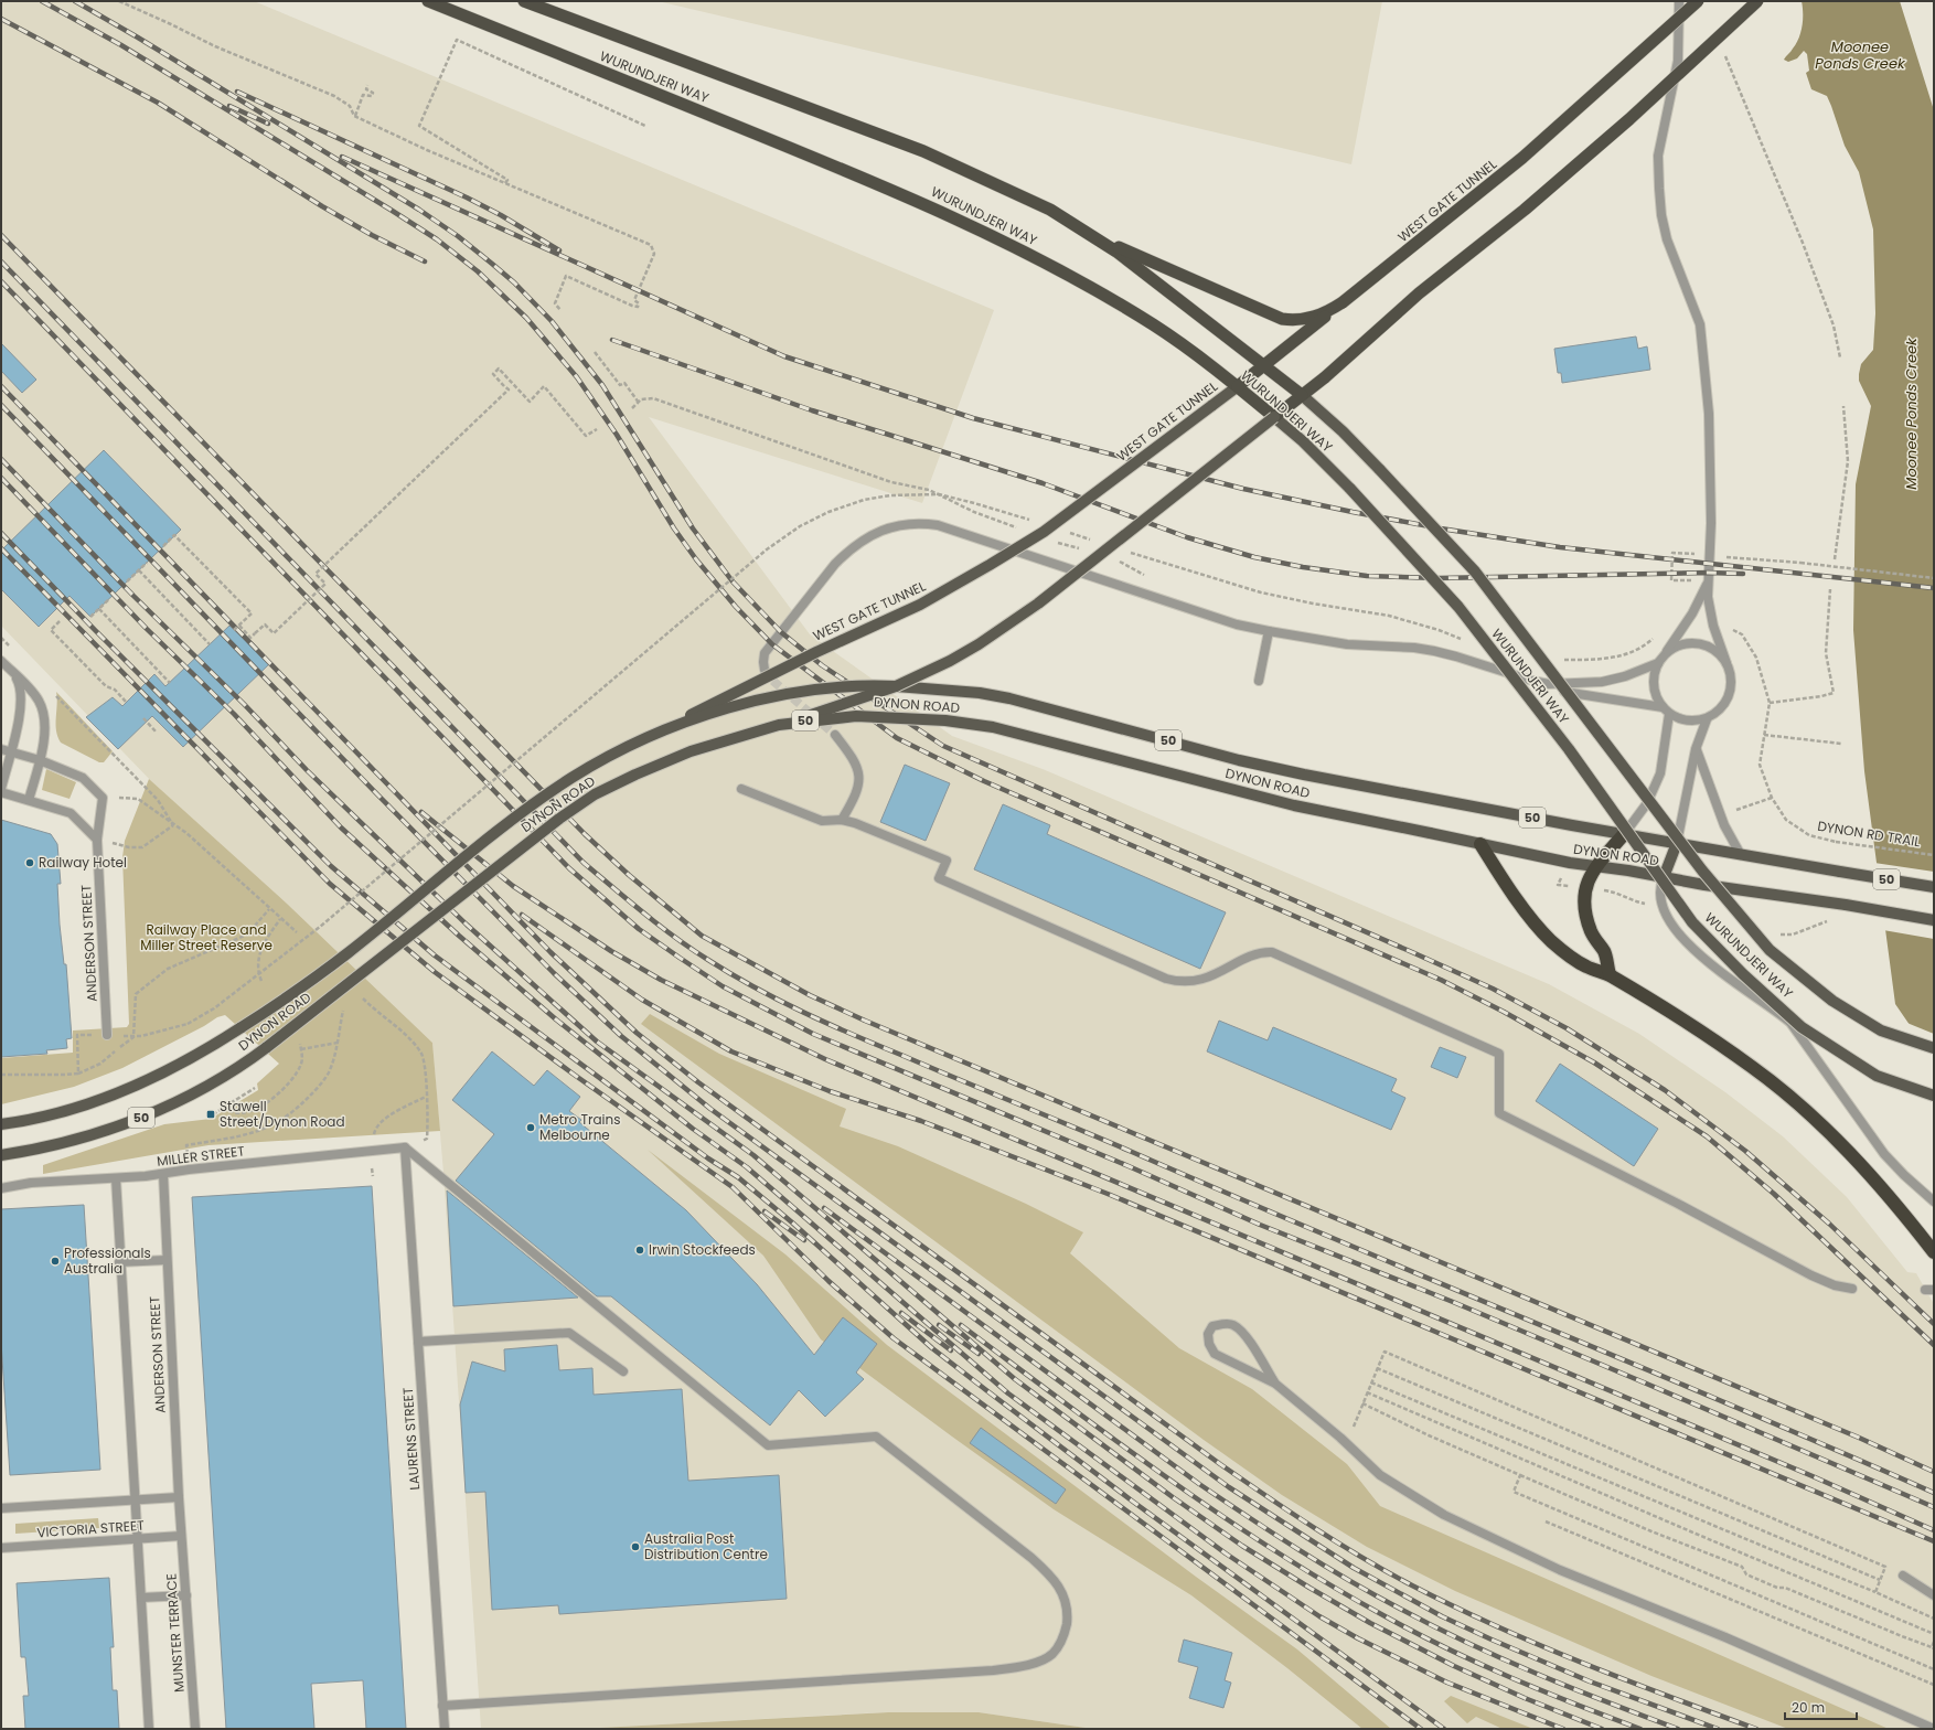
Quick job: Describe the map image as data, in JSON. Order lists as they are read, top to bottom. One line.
{"streets":{"highway":["WURUNDJERI WAY","WEST GATE TUNNEL"],"main road":["DYNON ROAD","50"],"street":["ANDERSON STREET","MILLER STREET","LAURENS STREET","VICTORIA STREET","MUNSTER TERRACE"],"path":["DYNON RD TRAIL"]},"crossings":[["WURUNDJERI WAY","WEST GATE TUNNEL"],["WEST GATE TUNNEL","DYNON ROAD"],["ANDERSON STREET","MILLER STREET"],["ANDERSON STREET","VICTORIA STREET"],["ANDERSON STREET","MUNSTER TERRACE"],["MILLER STREET","LAURENS STREET"],["VICTORIA STREET","MUNSTER TERRACE"]],"water":["Moonee Ponds Creek"],"parks":["Railway Place and Miller Street Reserve"],"places":{"other":["Railway Hotel","Metro Trains Melbourne","Irwin Stockfeeds","Professionals Australia","Australia Post Distribution Centre"],"transit":["Stawell Street/Dynon Road"]},"scale_bar":"20 m"}
